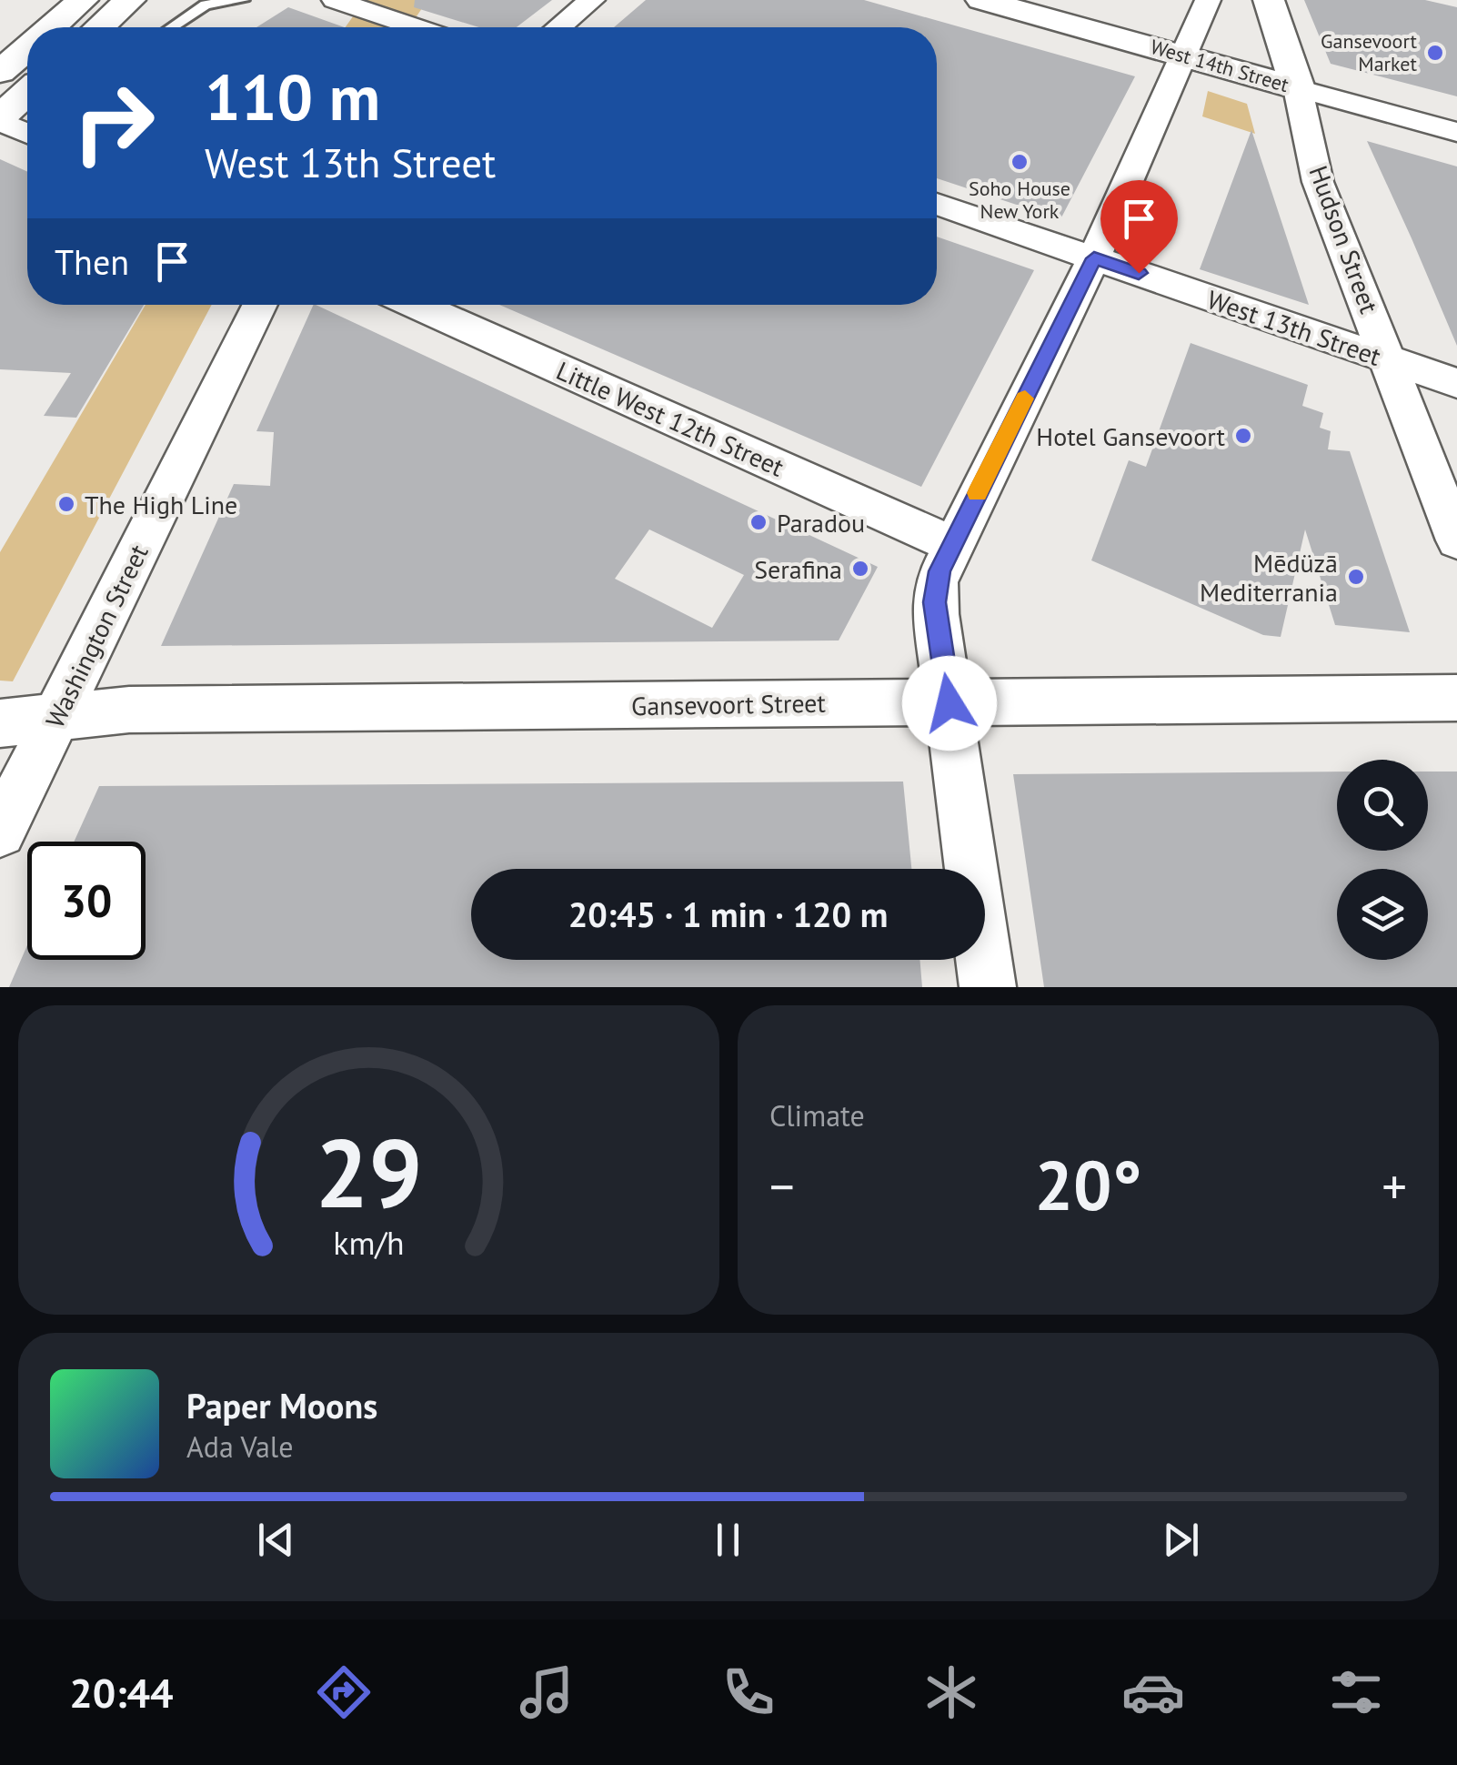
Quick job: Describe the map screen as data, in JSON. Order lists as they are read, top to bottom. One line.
{"streets":{"main road":["West 14th Street"],"street":["Hudson Street","West 13th Street","Little West 12th Street","Washington Street","Gansevoort Street"]},"crossings":[["West 14th Street","Hudson Street"],["Hudson Street","West 13th Street"],["Washington Street","Gansevoort Street"]],"places":["Gansevoort Market","Soho House New York","Hotel Gansevoort","The High Line","Paradou","Serafina","Mēdüzā Mediterrania"],"page":{"turn":["110 m","West 13th Street"],"then":"Then","limit":"30","trip":"20:45 · 1 min · 120 m","tile":"Climate","heat":["−","20°","+"],"song":["Paper Moons","Ada Vale"],"tabs":"20:44","gauge":["29","km/h"]}}
